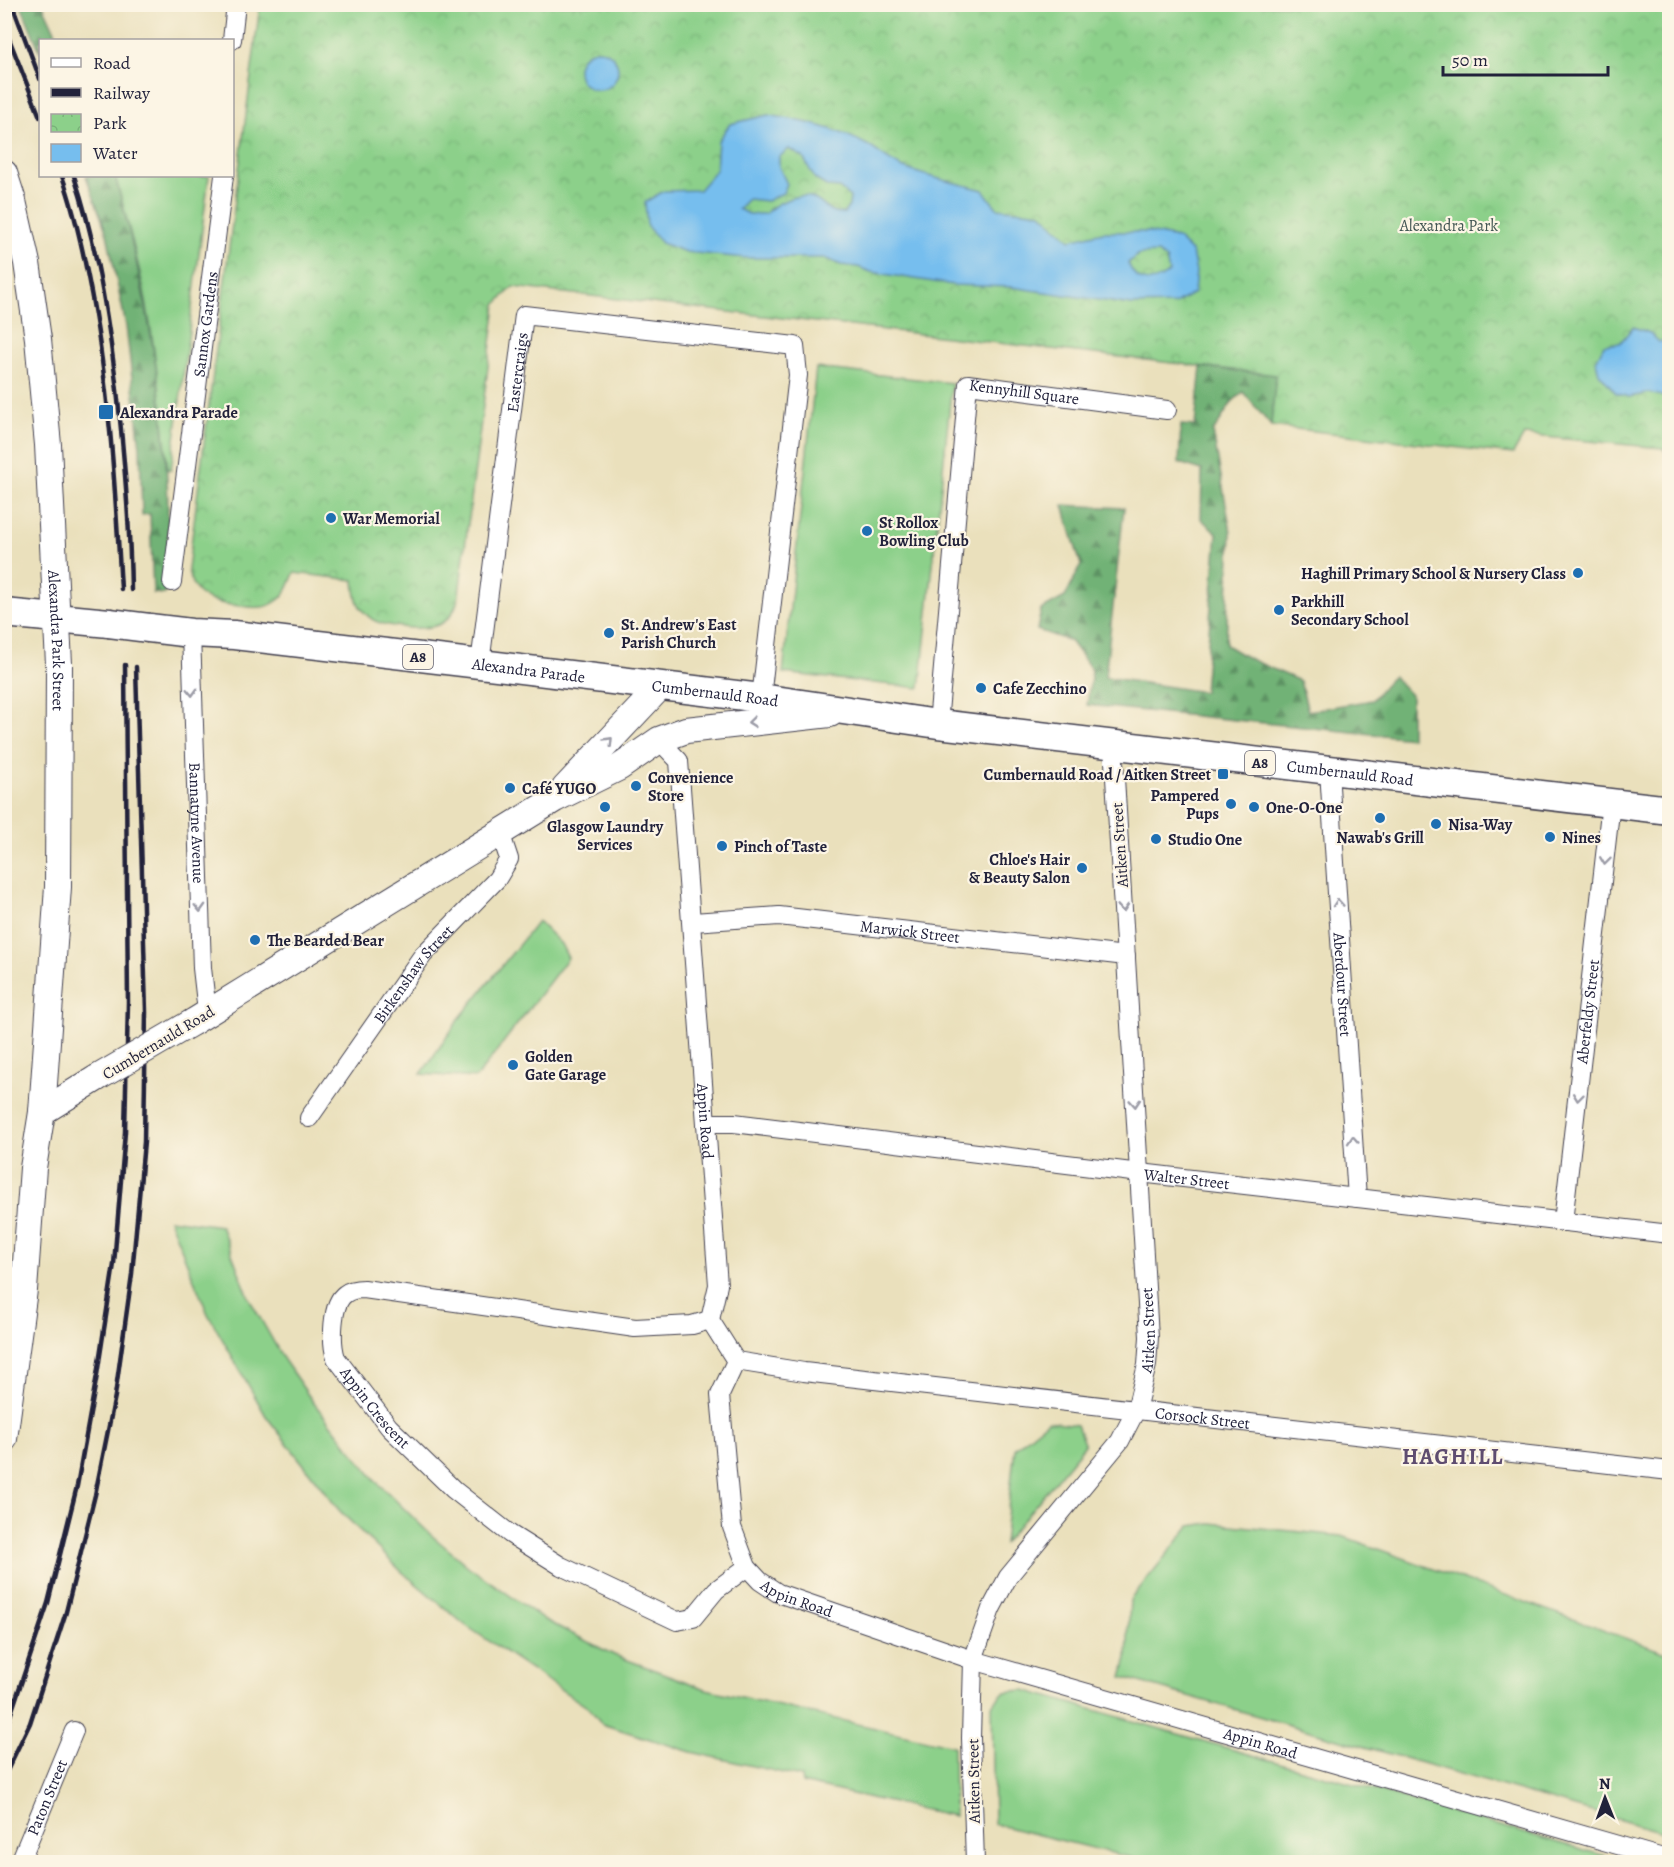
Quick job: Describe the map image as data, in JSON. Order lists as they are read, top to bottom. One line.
{"streets":{"main road":["Alexandra Park Street","A8","Alexandra Parade","Cumbernauld Road"],"street":["Sannox Gardens","Eastercraigs","Kennyhill Square","Bannatyne Avenue","Aitken Street","Marwick Street","Birkenshaw Street","Aberdour Street","Aberfeldy Street","Appin Road","Walter Street","Appin Crescent","Corsock Street","Paton Street"]},"crossings":[["Eastercraigs","Alexandra Parade"],["Eastercraigs","Cumbernauld Road"],["Kennyhill Square","Cumbernauld Road"],["Alexandra Park Street","Alexandra Parade"],["Alexandra Park Street","Cumbernauld Road"],["Alexandra Parade","Cumbernauld Road"],["Alexandra Parade","Bannatyne Avenue"],["Cumbernauld Road","Bannatyne Avenue"],["Cumbernauld Road","Aitken Street"],["Cumbernauld Road","Birkenshaw Street"],["Cumbernauld Road","Aberdour Street"],["Cumbernauld Road","Aberfeldy Street"],["Cumbernauld Road","Appin Road"],["Aitken Street","Marwick Street"],["Aitken Street","Appin Road"],["Aitken Street","Walter Street"],["Aitken Street","Corsock Street"],["Marwick Street","Appin Road"],["Aberdour Street","Walter Street"],["Aberfeldy Street","Walter Street"],["Appin Road","Walter Street"],["Appin Road","Appin Crescent"],["Appin Road","Corsock Street"]],"one_way":["Bannatyne Avenue","Aitken Street","Aberdour Street","Aberfeldy Street"],"districts":["HAGHILL"],"parks":["Alexandra Park"],"places":{"transit":["Alexandra Parade","Cumbernauld Road / Aitken Street"],"other":["War Memorial","St Rollox Bowling Club","Haghill Primary School & Nursery Class","Parkhill Secondary School","St. Andrew's East Parish Church","Cafe Zecchino","Convenience Store","Café YUGO","Pampered Pups","Glasgow Laundry Services","One-O-One","Nawab's Grill","Nisa-Way","Nines","Studio One","Pinch of Taste","Chloe's Hair & Beauty Salon","The Bearded Bear","Golden Gate Garage"]},"legend":["Road","Railway","Park","Water"],"scale_bar":"50 m","north":"top"}
